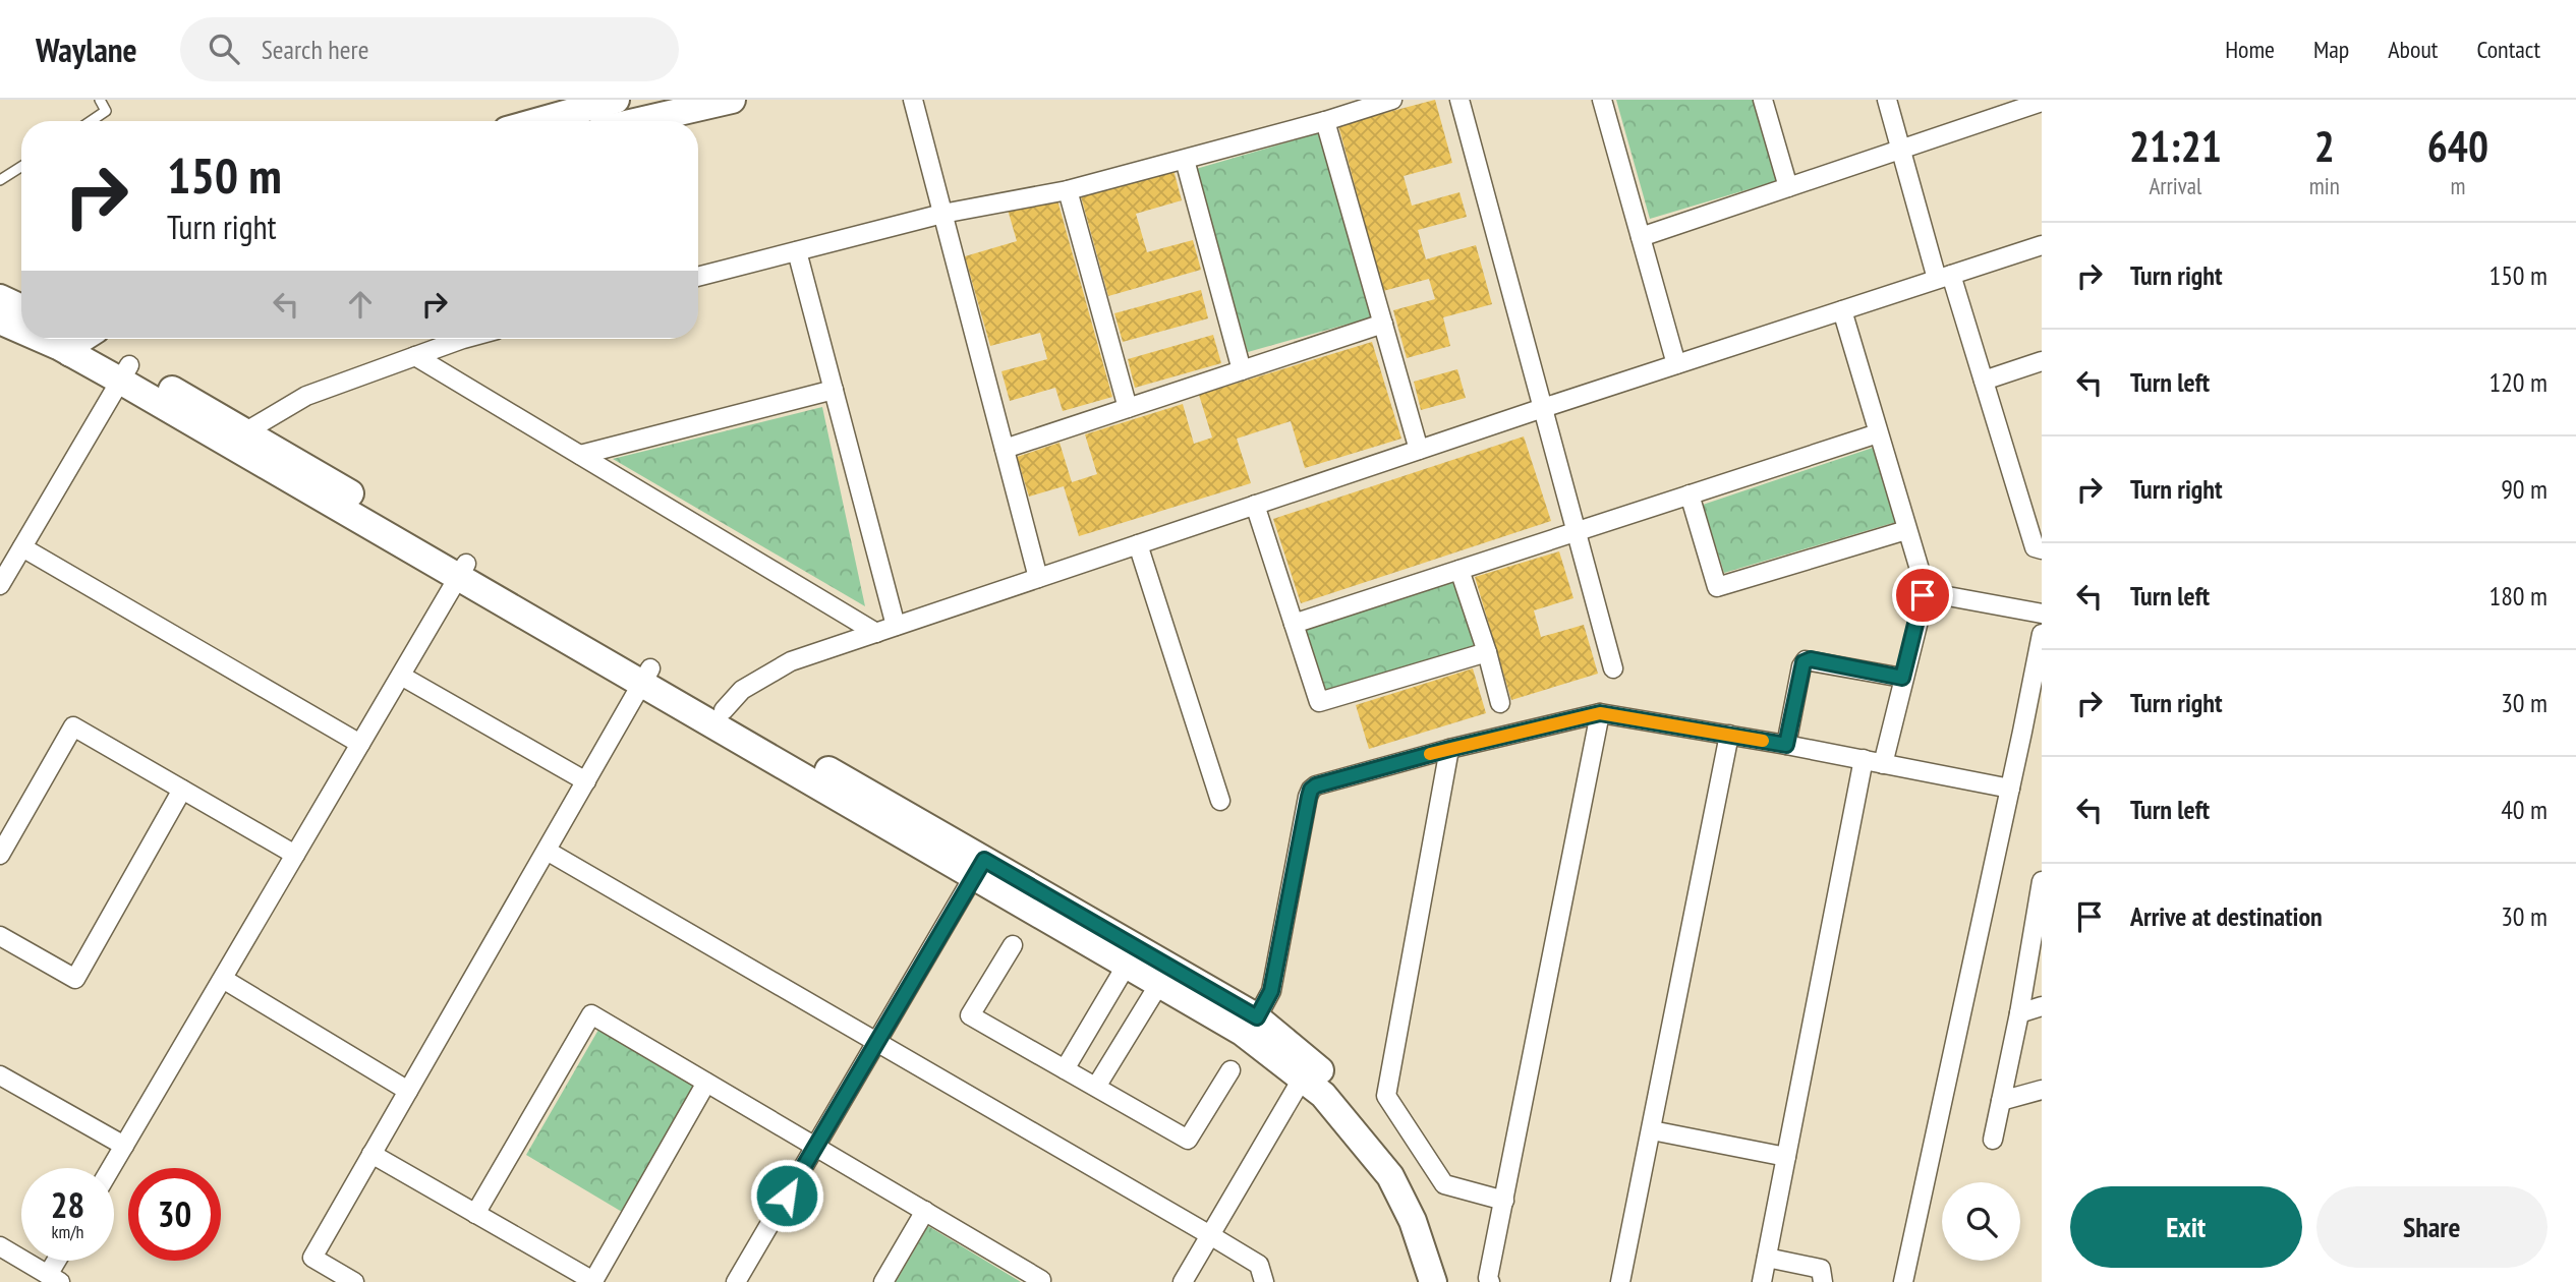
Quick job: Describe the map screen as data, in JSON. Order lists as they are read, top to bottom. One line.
{"page":{"header":"Waylane","search":"Search here","nav":["Home","Map","About","Contact"],"eta":["21:21","Arrival","2","min","640","m"],"turn":["150 m","Turn right"],"list":[{"name":"Turn right","value":"150 m"},{"name":"Turn left","value":"120 m"},{"name":"Turn right","value":"90 m"},{"name":"Turn left","value":"180 m"},{"name":"Turn right","value":"30 m"},{"name":"Turn left","value":"40 m"},{"name":"Arrive at destination","value":"30 m"}],"speed":"28 km/h","limit":"30","buttons":["Exit","Share"]}}
